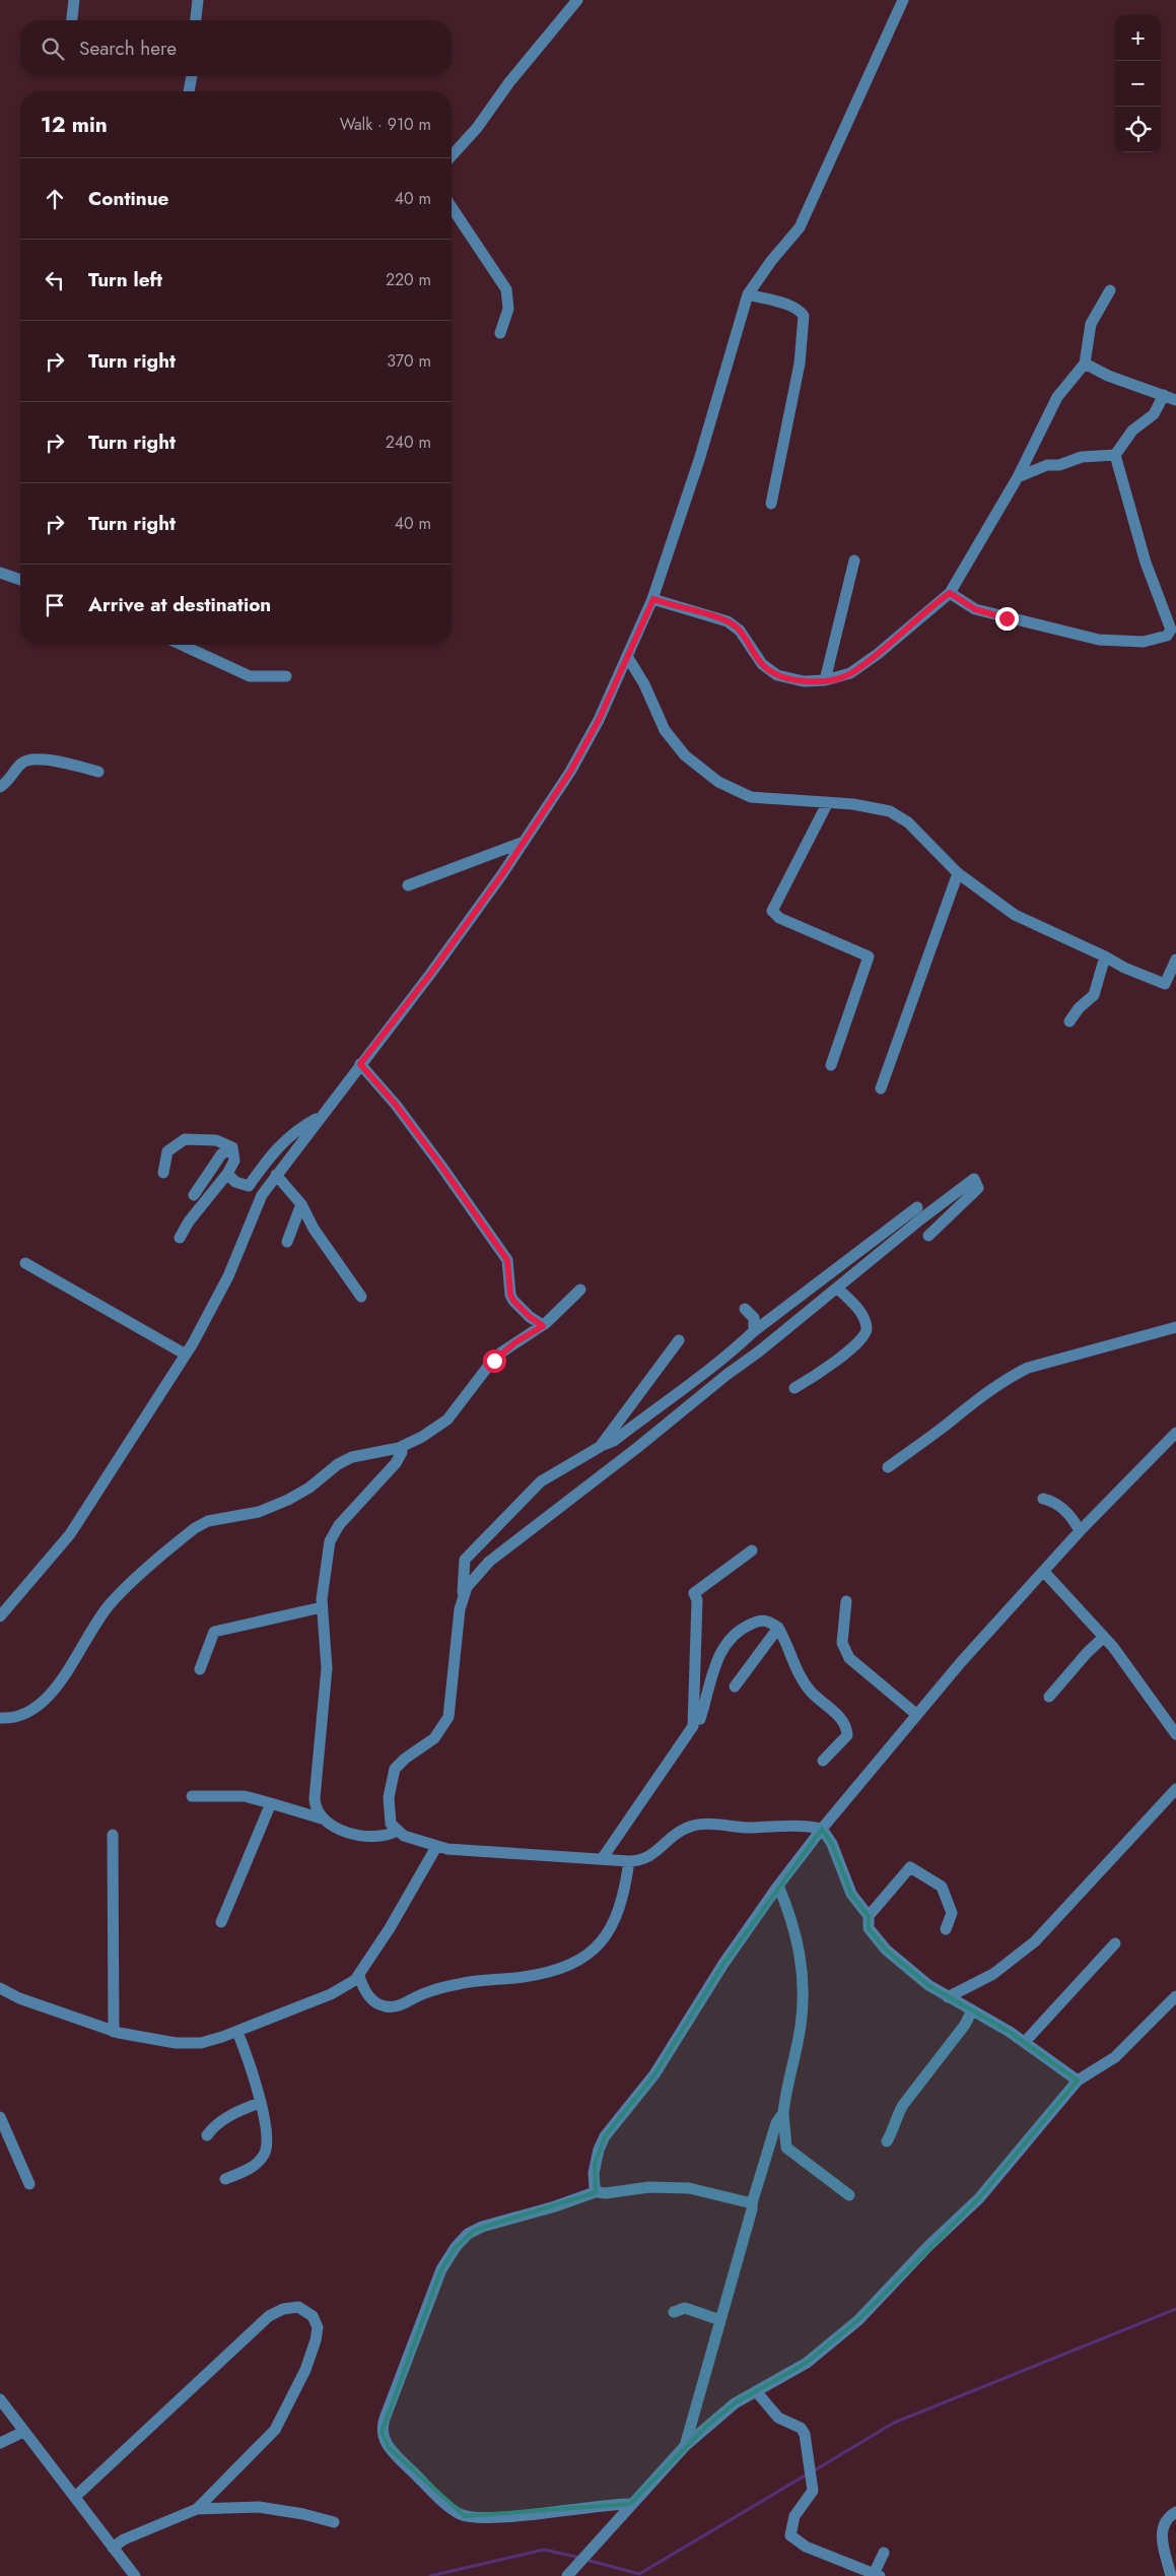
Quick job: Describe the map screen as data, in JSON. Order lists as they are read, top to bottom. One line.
{"page":{"map_buttons":["+","−"],"search":"Search here","heading":["12 min","Walk · 910 m"],"list":[["Continue","40 m"],["Turn left","220 m"],["Turn right","370 m"],["Turn right","240 m"],["Turn right","40 m"],"Arrive at destination"]}}
